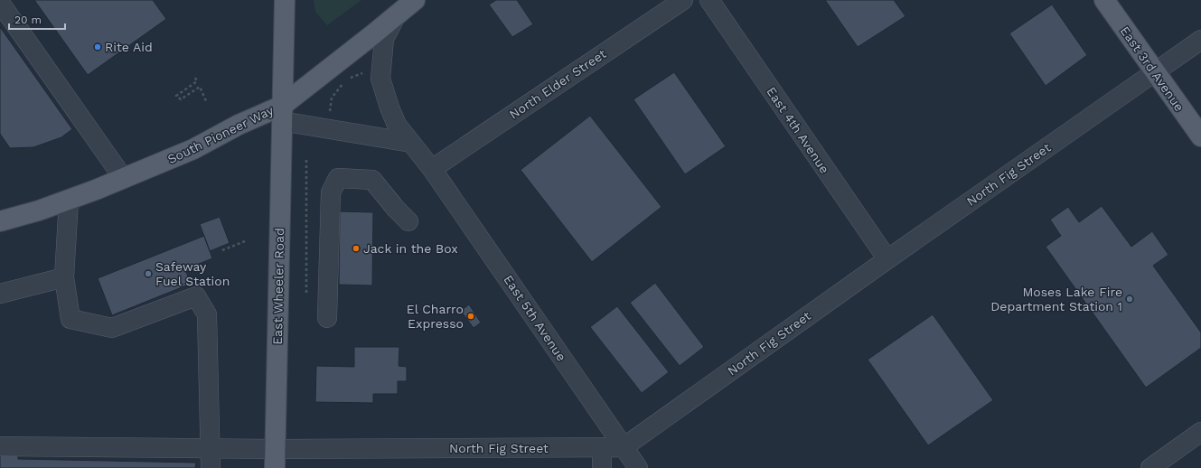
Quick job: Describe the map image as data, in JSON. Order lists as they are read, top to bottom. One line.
{"streets":{"main road":["East 3rd Avenue","South Pioneer Way","East Wheeler Road"],"street":["North Elder Street","East 4th Avenue","North Fig Street","East 5th Avenue"]},"crossings":[["East 3rd Avenue","North Fig Street"],["North Elder Street","East 5th Avenue"],["East 4th Avenue","North Fig Street"],["South Pioneer Way","East Wheeler Road"],["South Pioneer Way","East 5th Avenue"],["North Fig Street","East Wheeler Road"],["North Fig Street","East 5th Avenue"]],"places":["Rite Aid","Jack in the Box","Safeway Fuel Station","Moses Lake Fire Department Station 1","El Charro Expresso"],"scale_bar":"20 m"}
